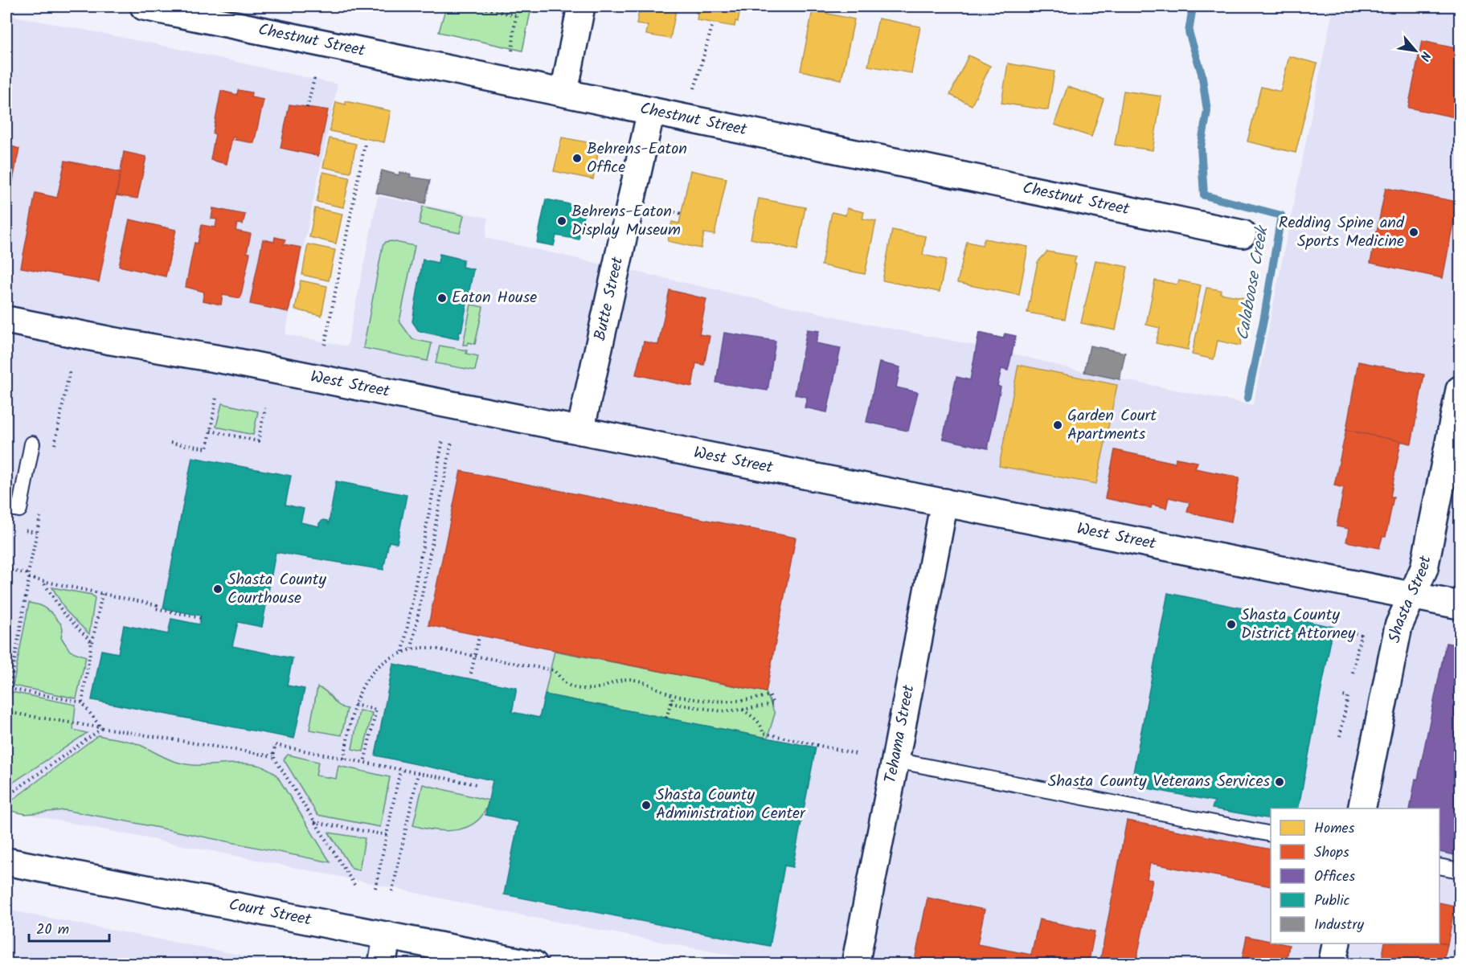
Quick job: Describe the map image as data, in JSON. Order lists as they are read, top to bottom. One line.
{"streets":{"street":["Chestnut Street","Butte Street","West Street","Shasta Street","Tehama Street","Court Street"]},"crossings":[["Chestnut Street","Butte Street"],["Butte Street","West Street"],["West Street","Shasta Street"],["West Street","Tehama Street"]],"water":["Calaboose Creek"],"places":["Behrens-Eaton Office","Behrens-Eaton Display Museum","Redding Spine and Sports Medicine","Eaton House","Garden Court Apartments","Shasta County Courthouse","Shasta County District Attorney","Shasta County Veterans Services","Shasta County Administration Center"],"legend":["Homes","Shops","Offices","Public","Industry"],"scale_bar":"20 m","north":"bottom right"}
